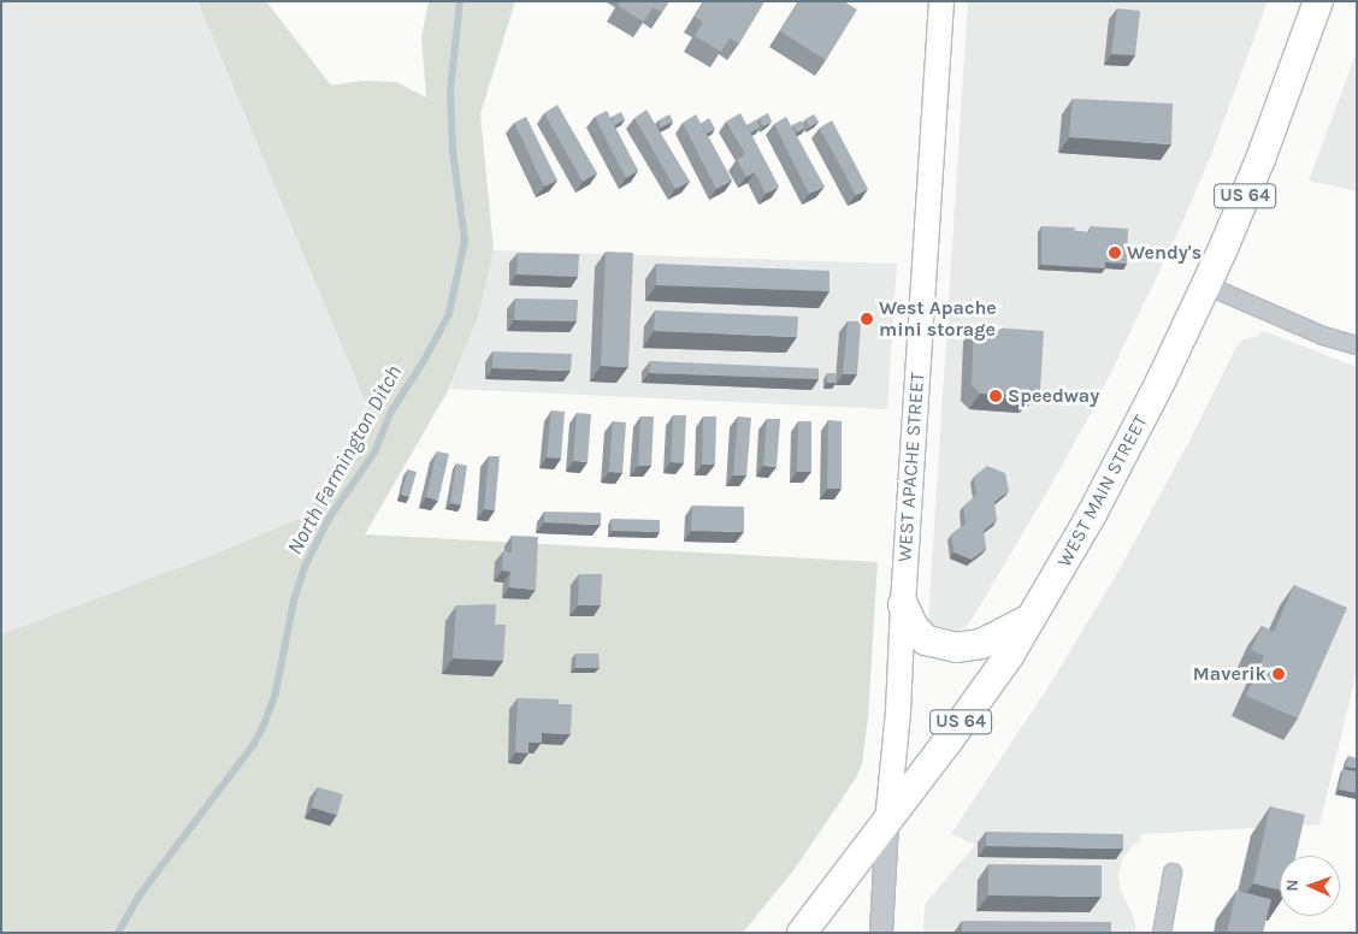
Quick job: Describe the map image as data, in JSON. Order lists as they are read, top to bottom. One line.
{"streets":{"highway":["US 64","WEST MAIN STREET"],"main road":["WEST APACHE STREET"]},"crossings":[["WEST APACHE STREET","WEST MAIN STREET"]],"water":["North Farmington Ditch"],"places":["Wendy's","West Apache mini storage","Speedway","Maverik"],"north":"left"}
